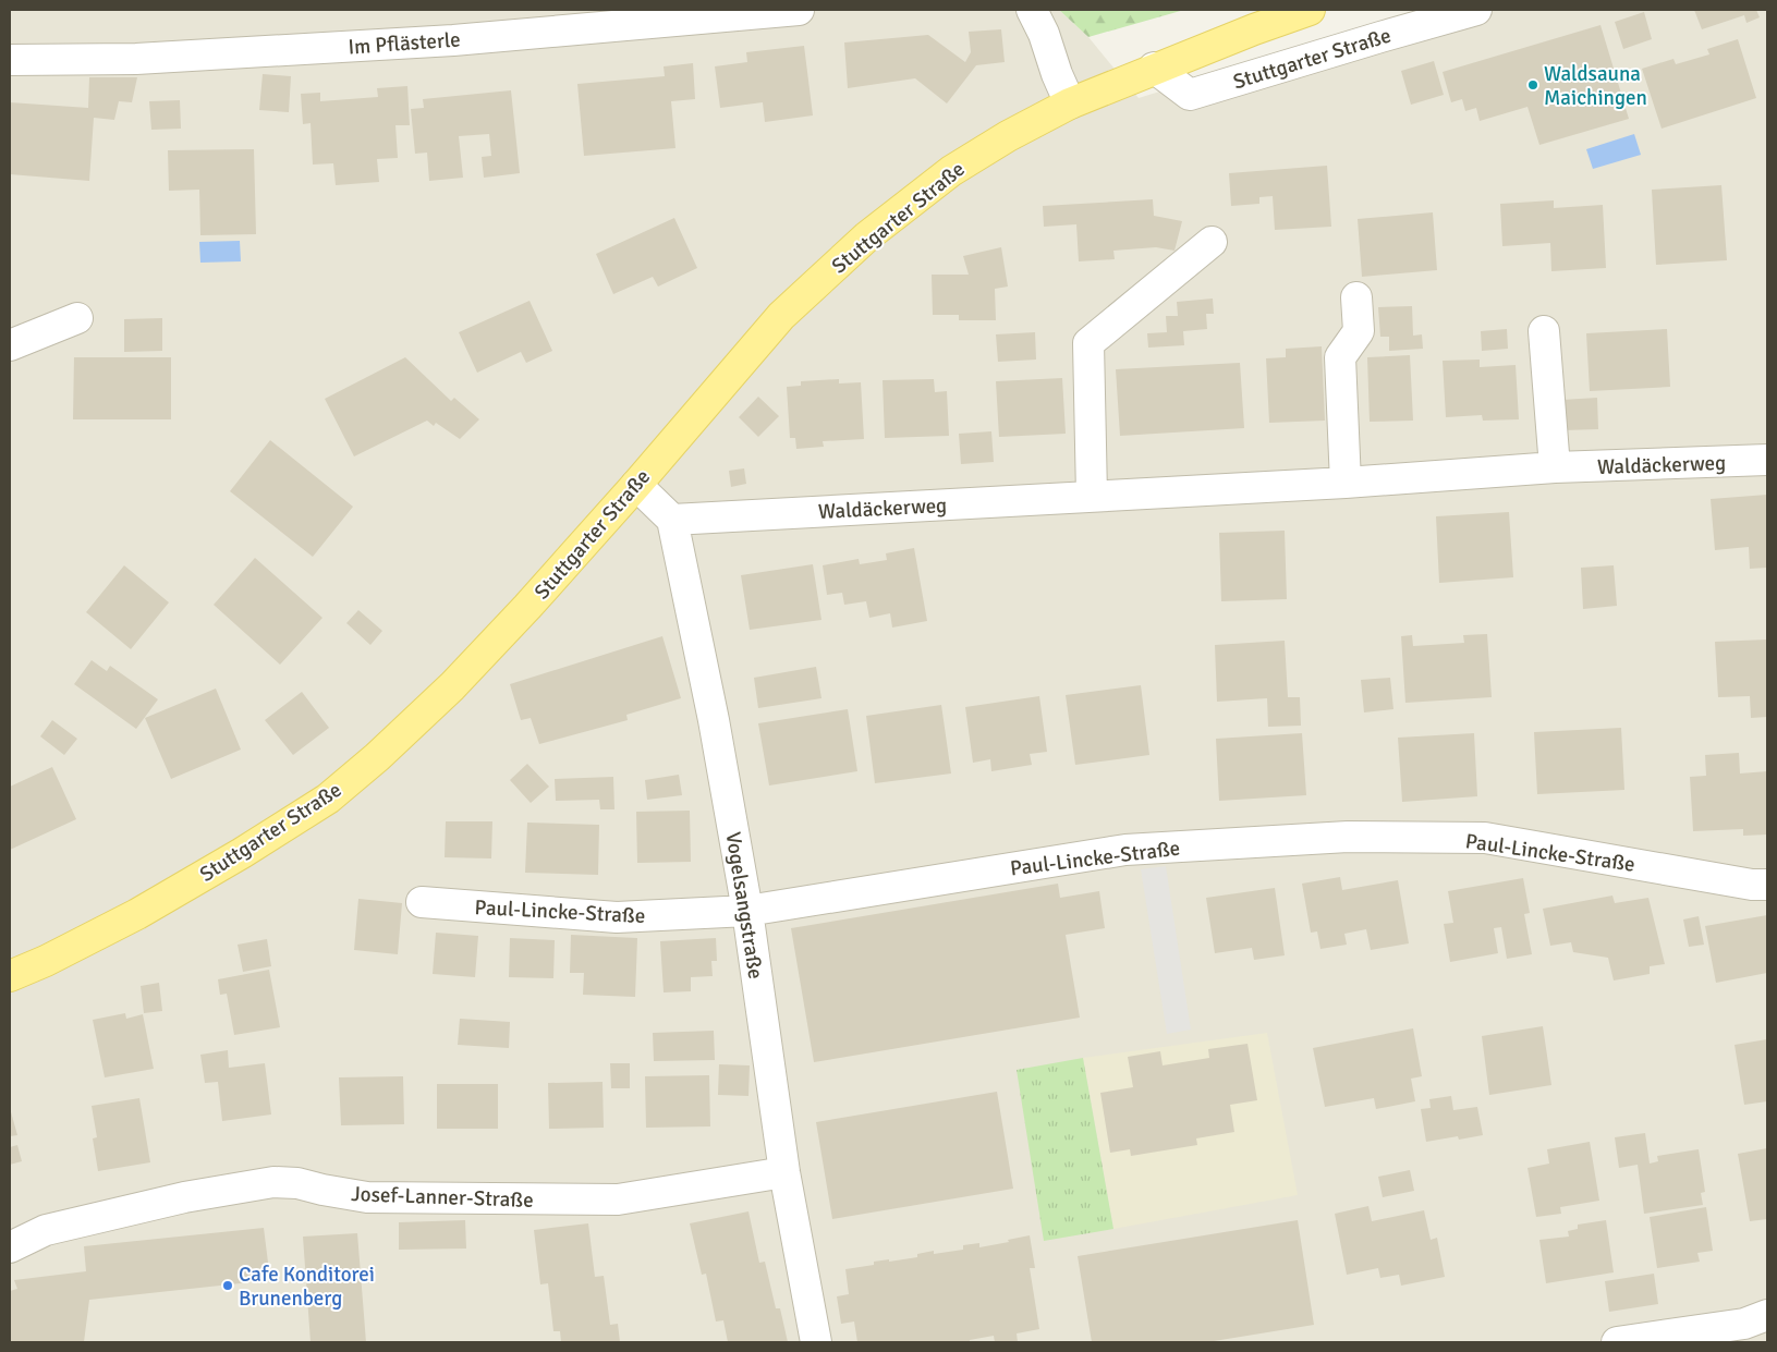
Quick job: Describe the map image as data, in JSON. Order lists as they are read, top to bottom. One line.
{"streets":{"main road":["Stuttgarter Straße"],"street":["Im Pflästerle","Waldäckerweg","Paul-Lincke-Straße","Vogelsangstraße","Josef-Lanner-Straße"]},"crossings":[["Waldäckerweg","Vogelsangstraße"],["Paul-Lincke-Straße","Vogelsangstraße"],["Vogelsangstraße","Josef-Lanner-Straße"]],"places":["Waldsauna Maichingen","Cafe Konditorei Brunenberg"]}
